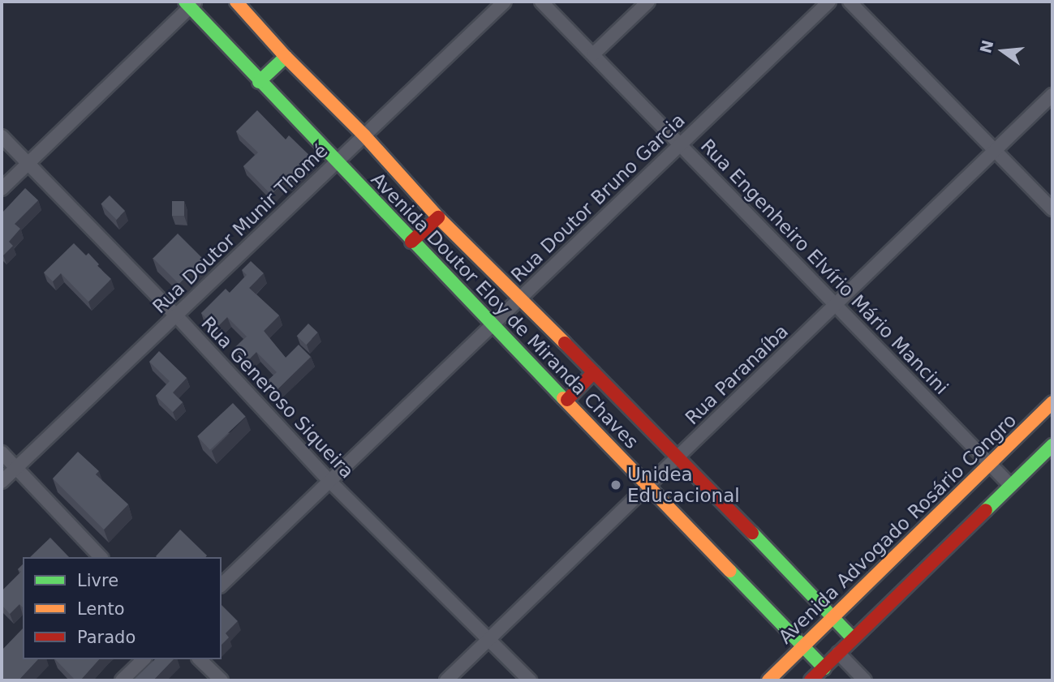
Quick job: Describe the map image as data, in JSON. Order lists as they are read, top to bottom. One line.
{"streets":{"street":["Rua Doutor Bruno Garcia","Rua Doutor Munir Thomé","Rua Engenheiro Elvírio Mário Mancini","Avenida Doutor Eloy de Miranda Chaves","Rua Paranaíba","Rua Generoso Siqueira","Avenida Advogado Rosário Congro"]},"crossings":[["Rua Doutor Bruno Garcia","Rua Engenheiro Elvírio Mário Mancini"],["Rua Doutor Bruno Garcia","Avenida Doutor Eloy de Miranda Chaves"],["Rua Doutor Bruno Garcia","Rua Generoso Siqueira"],["Rua Doutor Munir Thomé","Avenida Doutor Eloy de Miranda Chaves"],["Rua Doutor Munir Thomé","Rua Generoso Siqueira"],["Rua Engenheiro Elvírio Mário Mancini","Rua Paranaíba"],["Rua Engenheiro Elvírio Mário Mancini","Avenida Advogado Rosário Congro"],["Avenida Doutor Eloy de Miranda Chaves","Rua Paranaíba"],["Avenida Doutor Eloy de Miranda Chaves","Avenida Advogado Rosário Congro"],["Rua Paranaíba","Rua Generoso Siqueira"]],"places":["Unidea Educacional"],"legend":["Livre","Lento","Parado"],"north":"left"}
